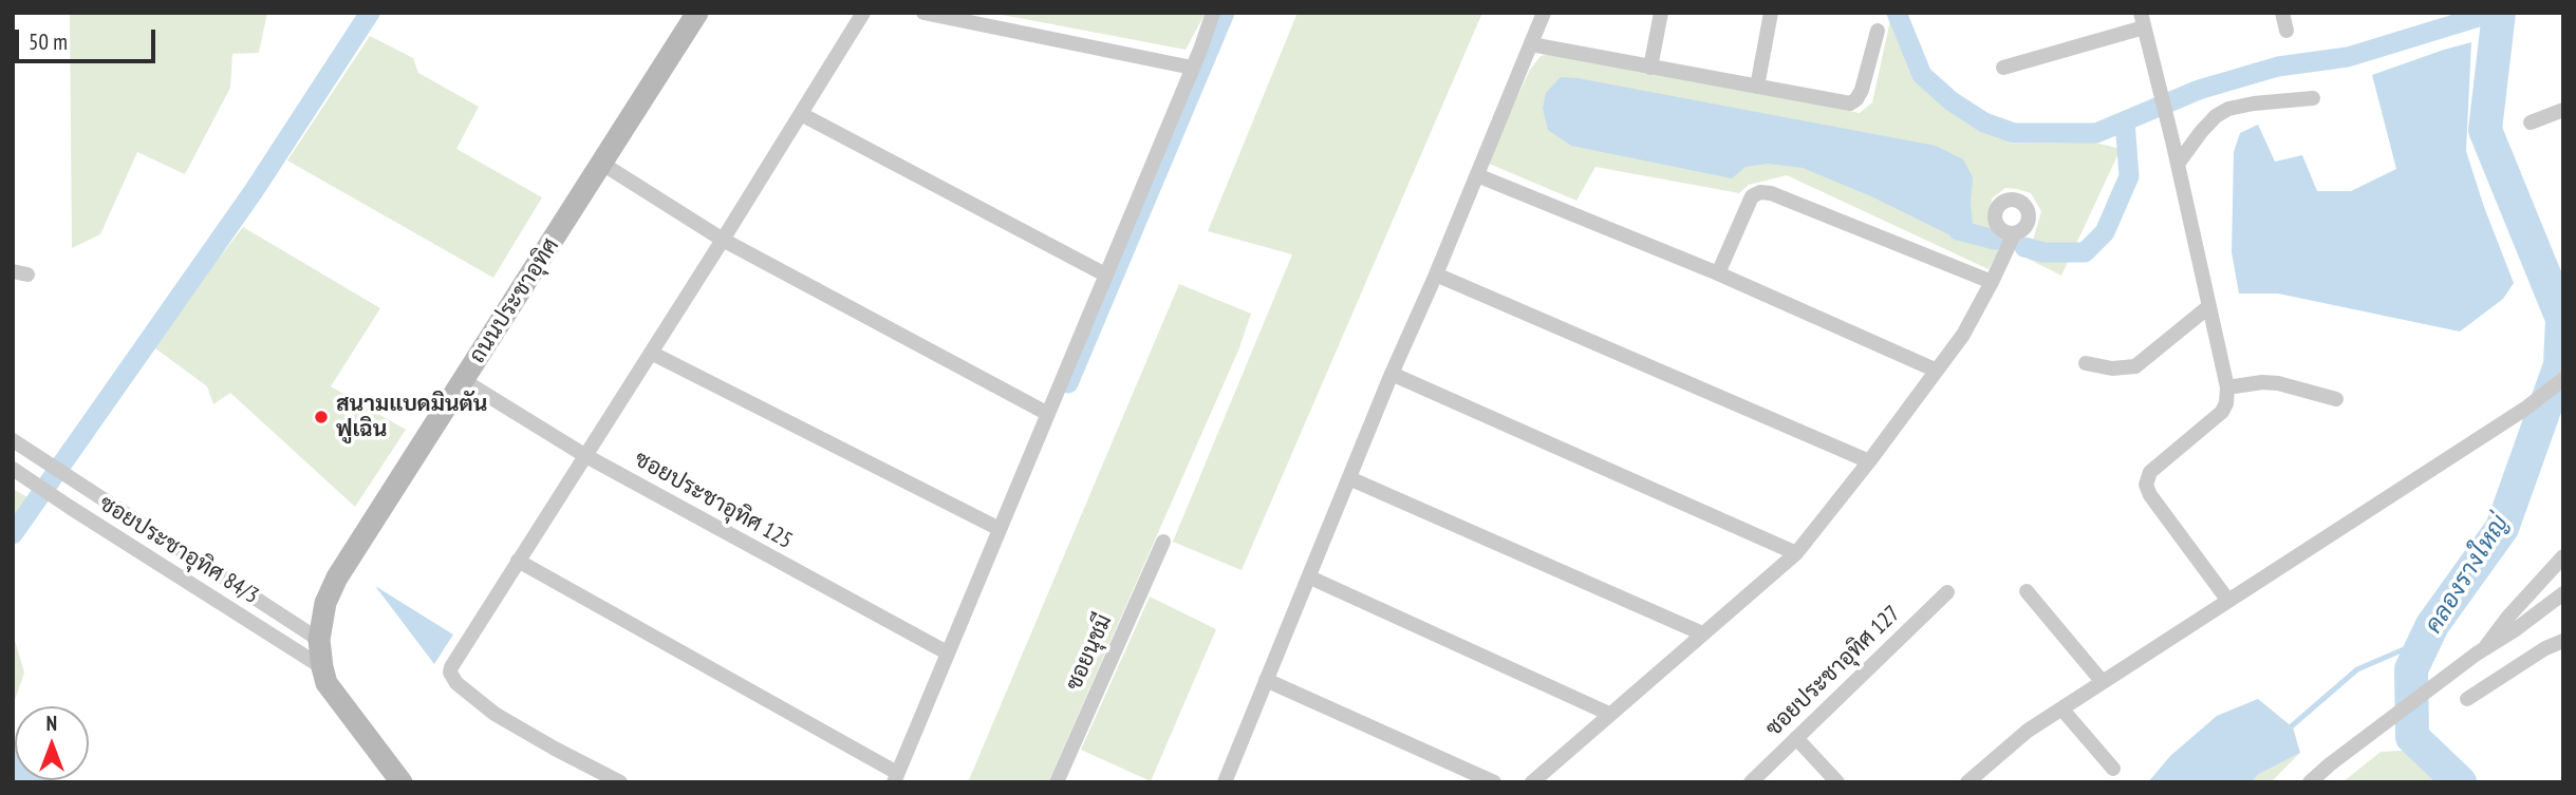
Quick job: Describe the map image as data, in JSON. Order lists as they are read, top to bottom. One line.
{"streets":{"main road":["ถนนประชาอุทิศ"],"street":["ซอยประชาอุทิศ 125","ซอยประชาอุทิศ 84/3","ซอยนุชมี","ซอยประชาอุทิศ 127"]},"crossings":[["ถนนประชาอุทิศ","ซอยประชาอุทิศ 125"],["ถนนประชาอุทิศ","ซอยประชาอุทิศ 84/3"]],"water":["คลองรางใหญ่"],"places":["สนามแบดมินตัน ฟูเฉิน"],"scale_bar":"50 m","north":"top"}
